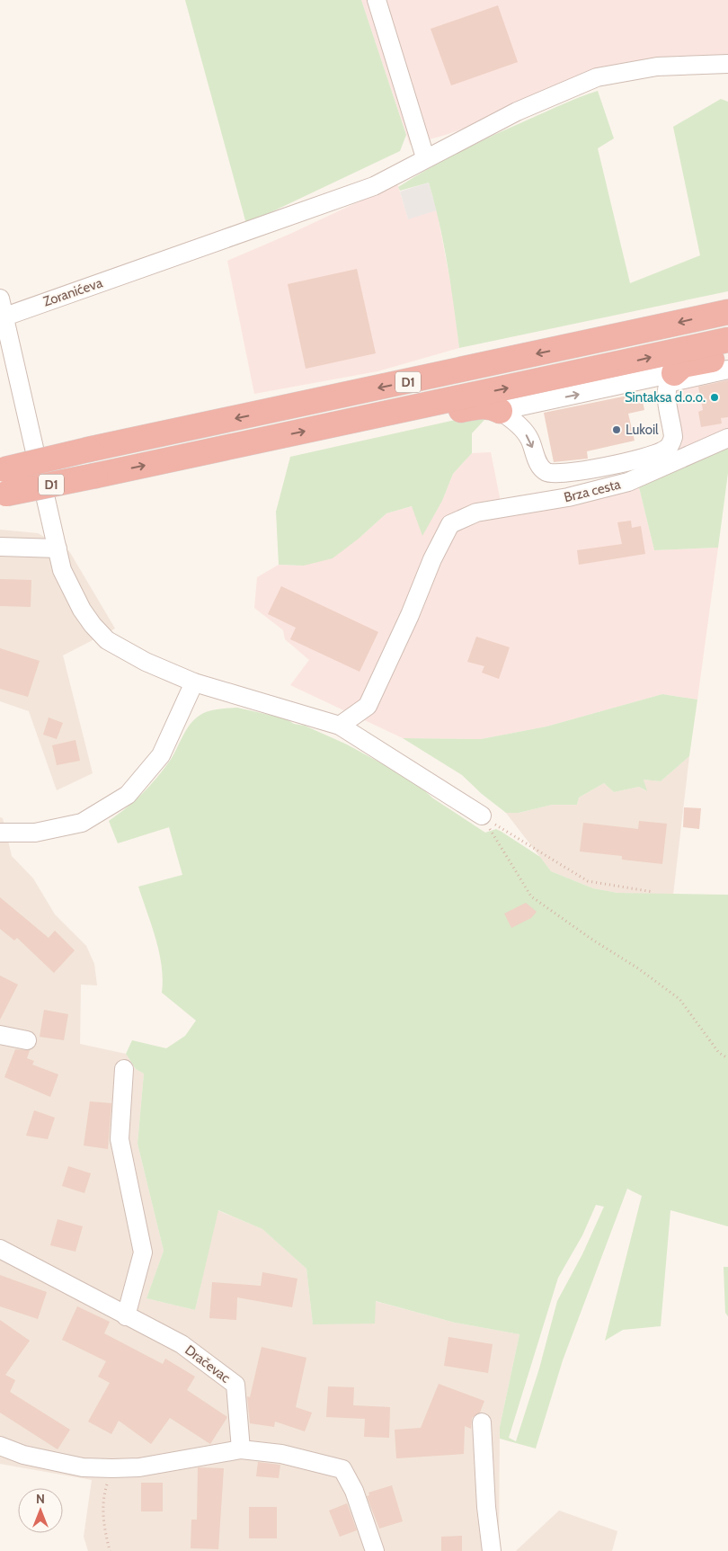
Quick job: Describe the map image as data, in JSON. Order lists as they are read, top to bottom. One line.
{"streets":{"highway":["D1"],"street":["Zoranićeva","Brza cesta","Dračevac"]},"places":["Sintaksa d.o.o.","Lukoil"],"north":"top"}
